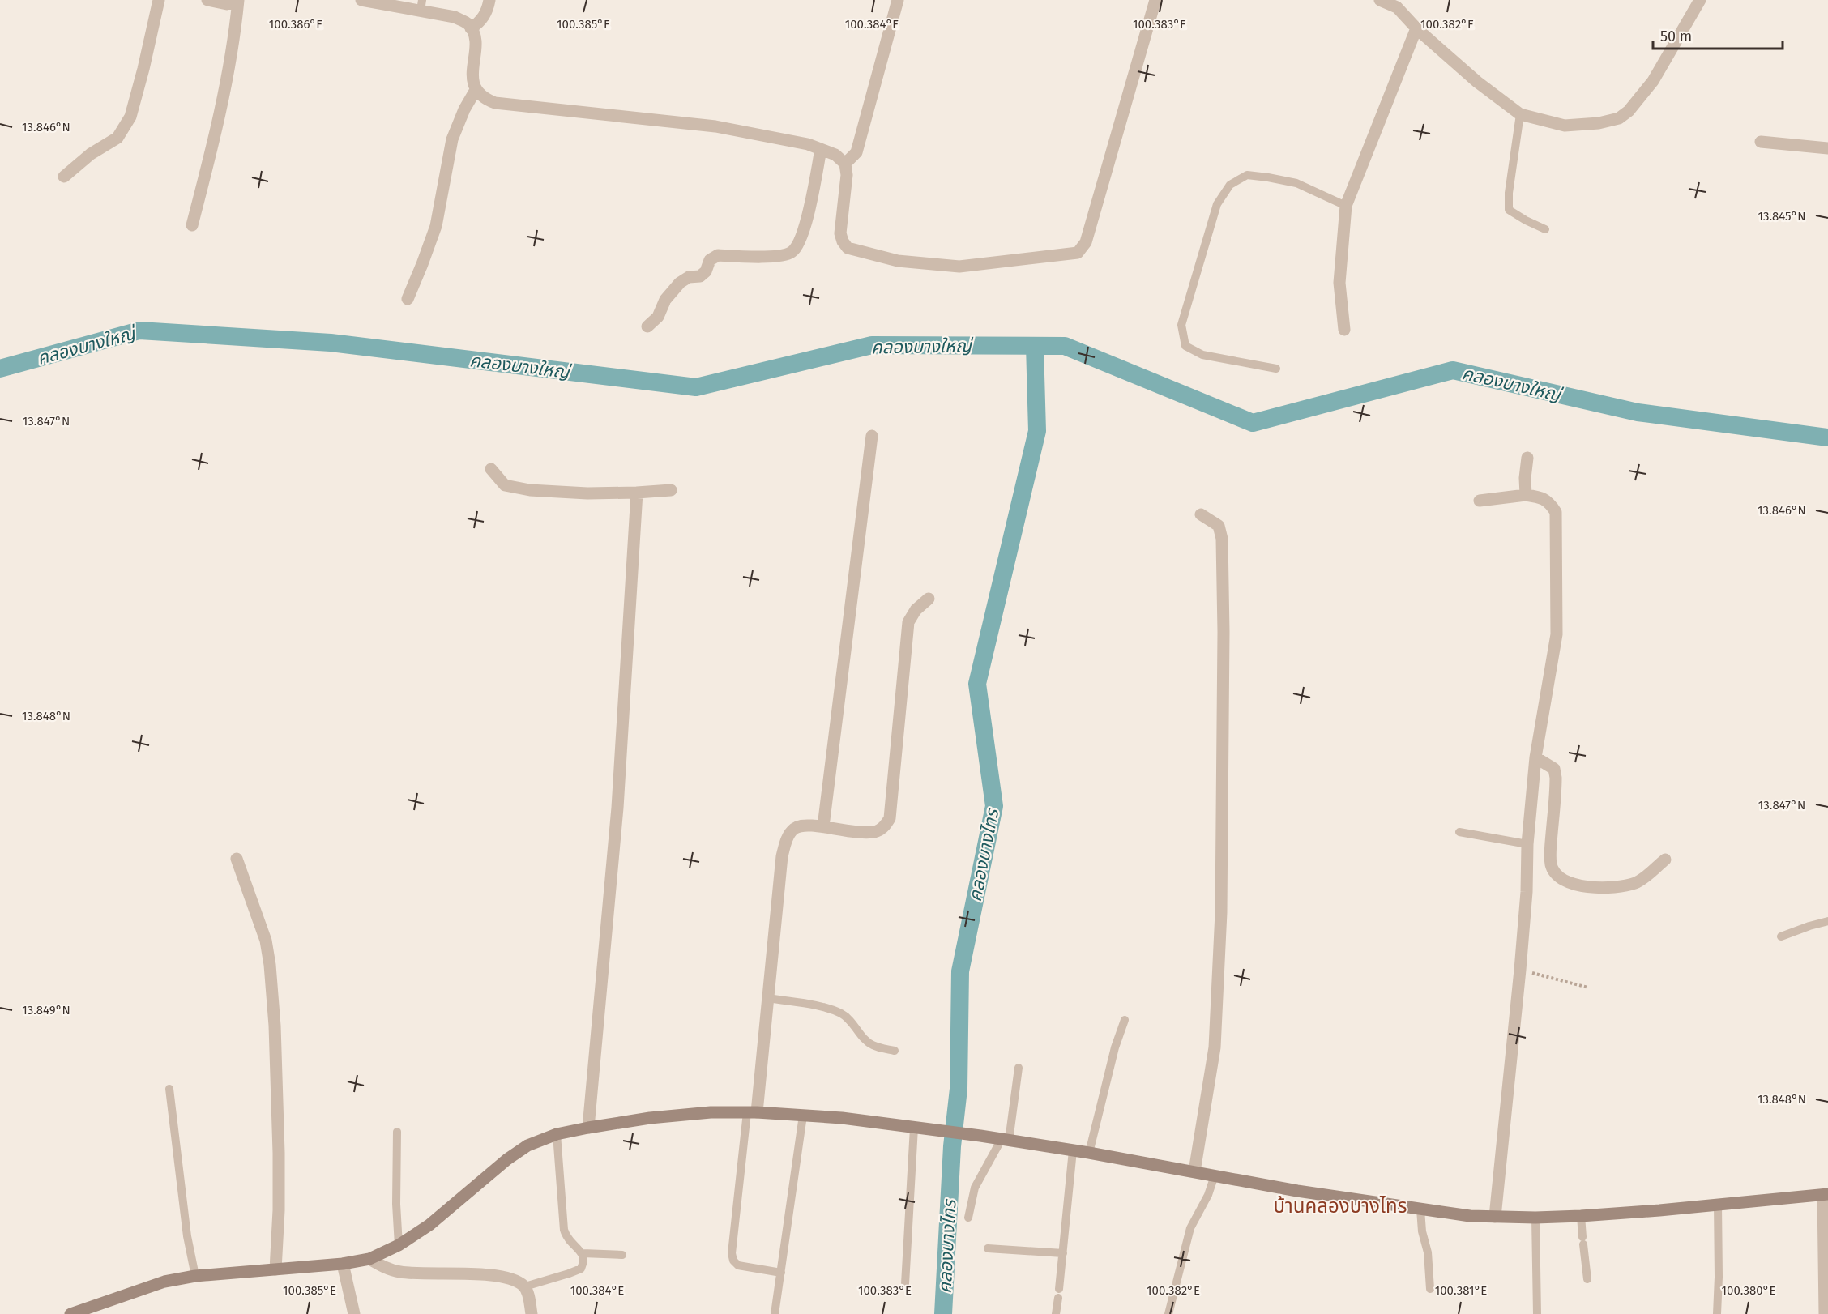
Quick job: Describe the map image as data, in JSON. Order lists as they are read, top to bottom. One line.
{"districts":["บ้านคลองบางไทร"],"water":["คลองบางใหญ่","คลองบางไทร"],"scale_bar":"50 m","coordinates":["100.386°E","100.385°E","100.384°E","100.383°E","100.382°E","13.846°N","13.845°N","13.847°N","13.848°N","13.849°N","100.381°E","100.380°E"]}
